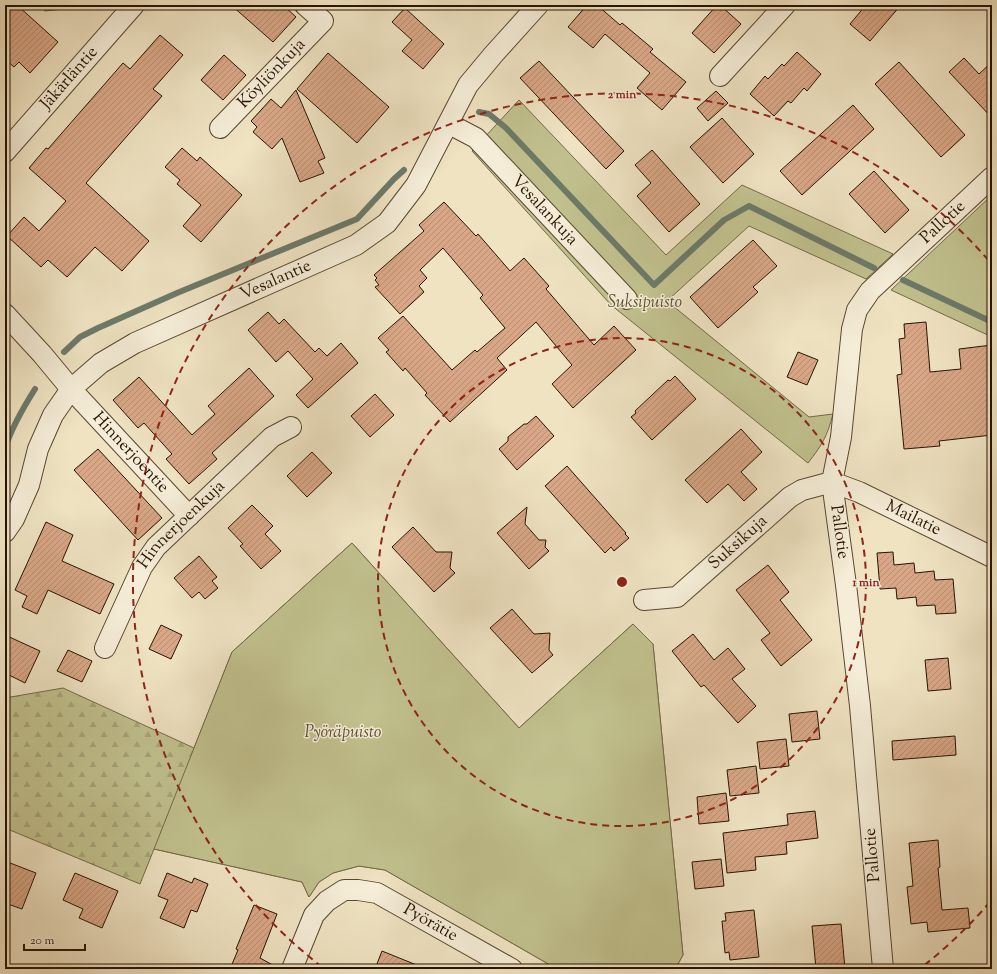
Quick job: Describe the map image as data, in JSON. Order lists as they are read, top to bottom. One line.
{"streets":{"street":["Köyliönkuja","Jäkärläntie","Vesalankuja","Pallotie","Vesalantie","Hinnerjoentie","Mailatie","Hinnerjoenkuja","Suksikuja","Pyörätie"]},"crossings":[["Pallotie","Mailatie"],["Pallotie","Suksikuja"],["Vesalantie","Hinnerjoentie"],["Hinnerjoentie","Hinnerjoenkuja"],["Mailatie","Suksikuja"]],"parks":["Suksipuisto","Pyöräpuisto"],"scale_bar":"20 m","rings":["2 min","1 min"]}
